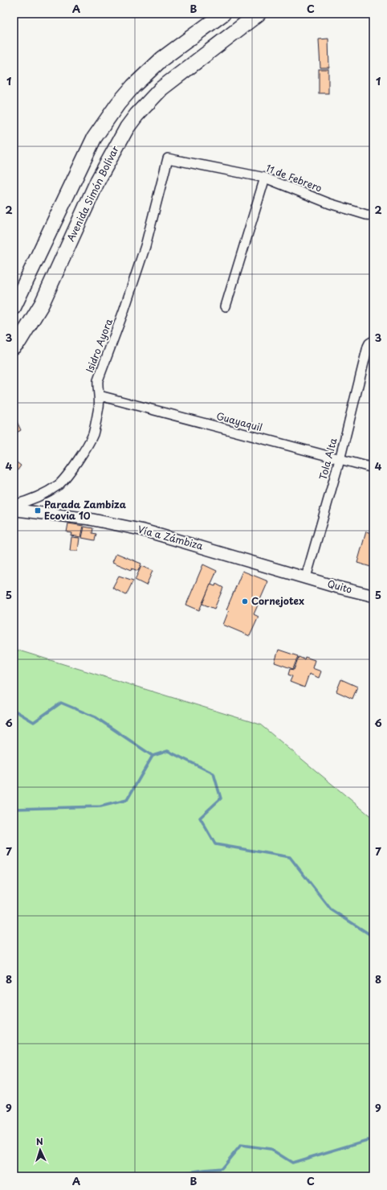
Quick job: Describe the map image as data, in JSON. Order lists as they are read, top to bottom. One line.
{"streets":{"highway":["Avenida Simón Bolívar"],"street":["11 de Febrero","Isidro Ayora","Guayaquil","Tola Alta","Vía a Zámbiza","Quito"]},"crossings":[["11 de Febrero","Isidro Ayora"],["Isidro Ayora","Guayaquil"],["Guayaquil","Tola Alta"],["Tola Alta","Vía a Zámbiza"],["Tola Alta","Quito"],["Vía a Zámbiza","Quito"]],"places":{"transit":["Parada Zambiza Ecovia 10"],"other":["Cornejotex"]},"north":"top","grid":{"columns":["A","B","C"],"rows":["1","2","3","4","5","6","7","8","9"]}}
